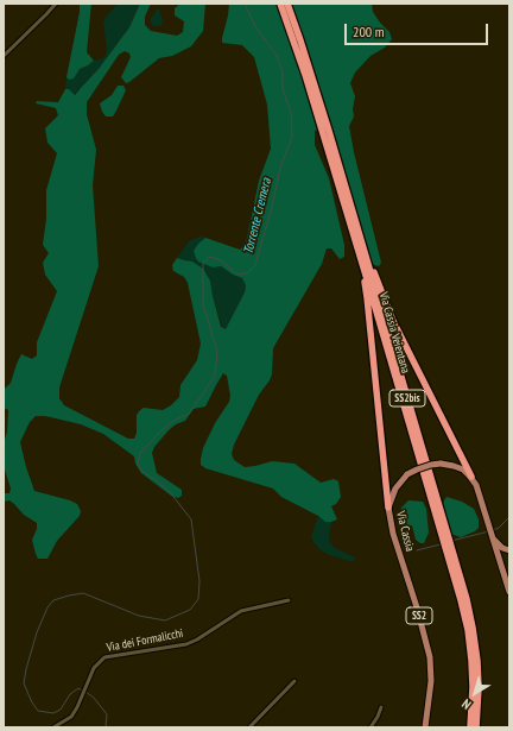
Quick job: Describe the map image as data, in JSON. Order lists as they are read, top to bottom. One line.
{"streets":{"highway":["Via Cassia Veientana","SS2bis"],"main road":["Via Cassia","SS2"],"street":["Via dei Formalicchi"]},"water":["Torrente Cremera"],"scale_bar":"200 m","north":"bottom left"}
